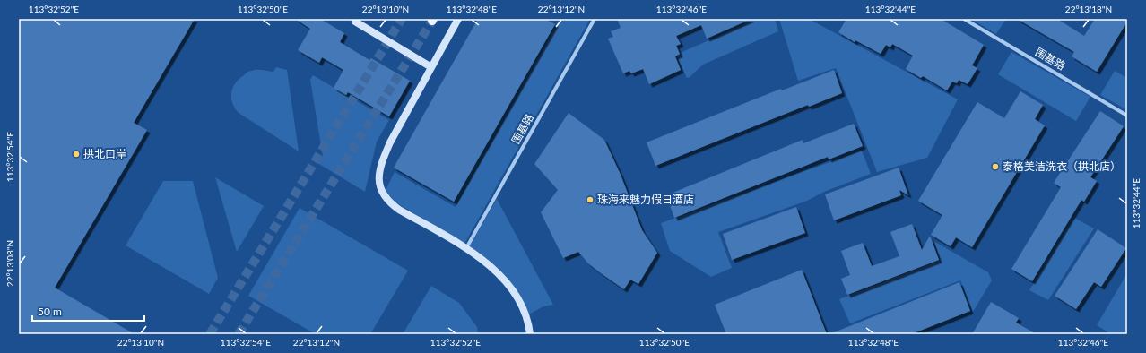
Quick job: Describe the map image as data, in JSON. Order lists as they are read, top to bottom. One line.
{"streets":{"street":["围基路"]},"places":["拱北口岸","泰格美洁洗衣（拱北店）","珠海来魅力假日酒店"],"scale_bar":"50 m","coordinates":["113°32'52\"E","113°32'50\"E","22°13'10\"N","113°32'48\"E","22°13'12\"N","113°32'46\"E","113°32'44\"E","22°13'18\"N","113°32'54\"E","22°13'08\"N"]}
